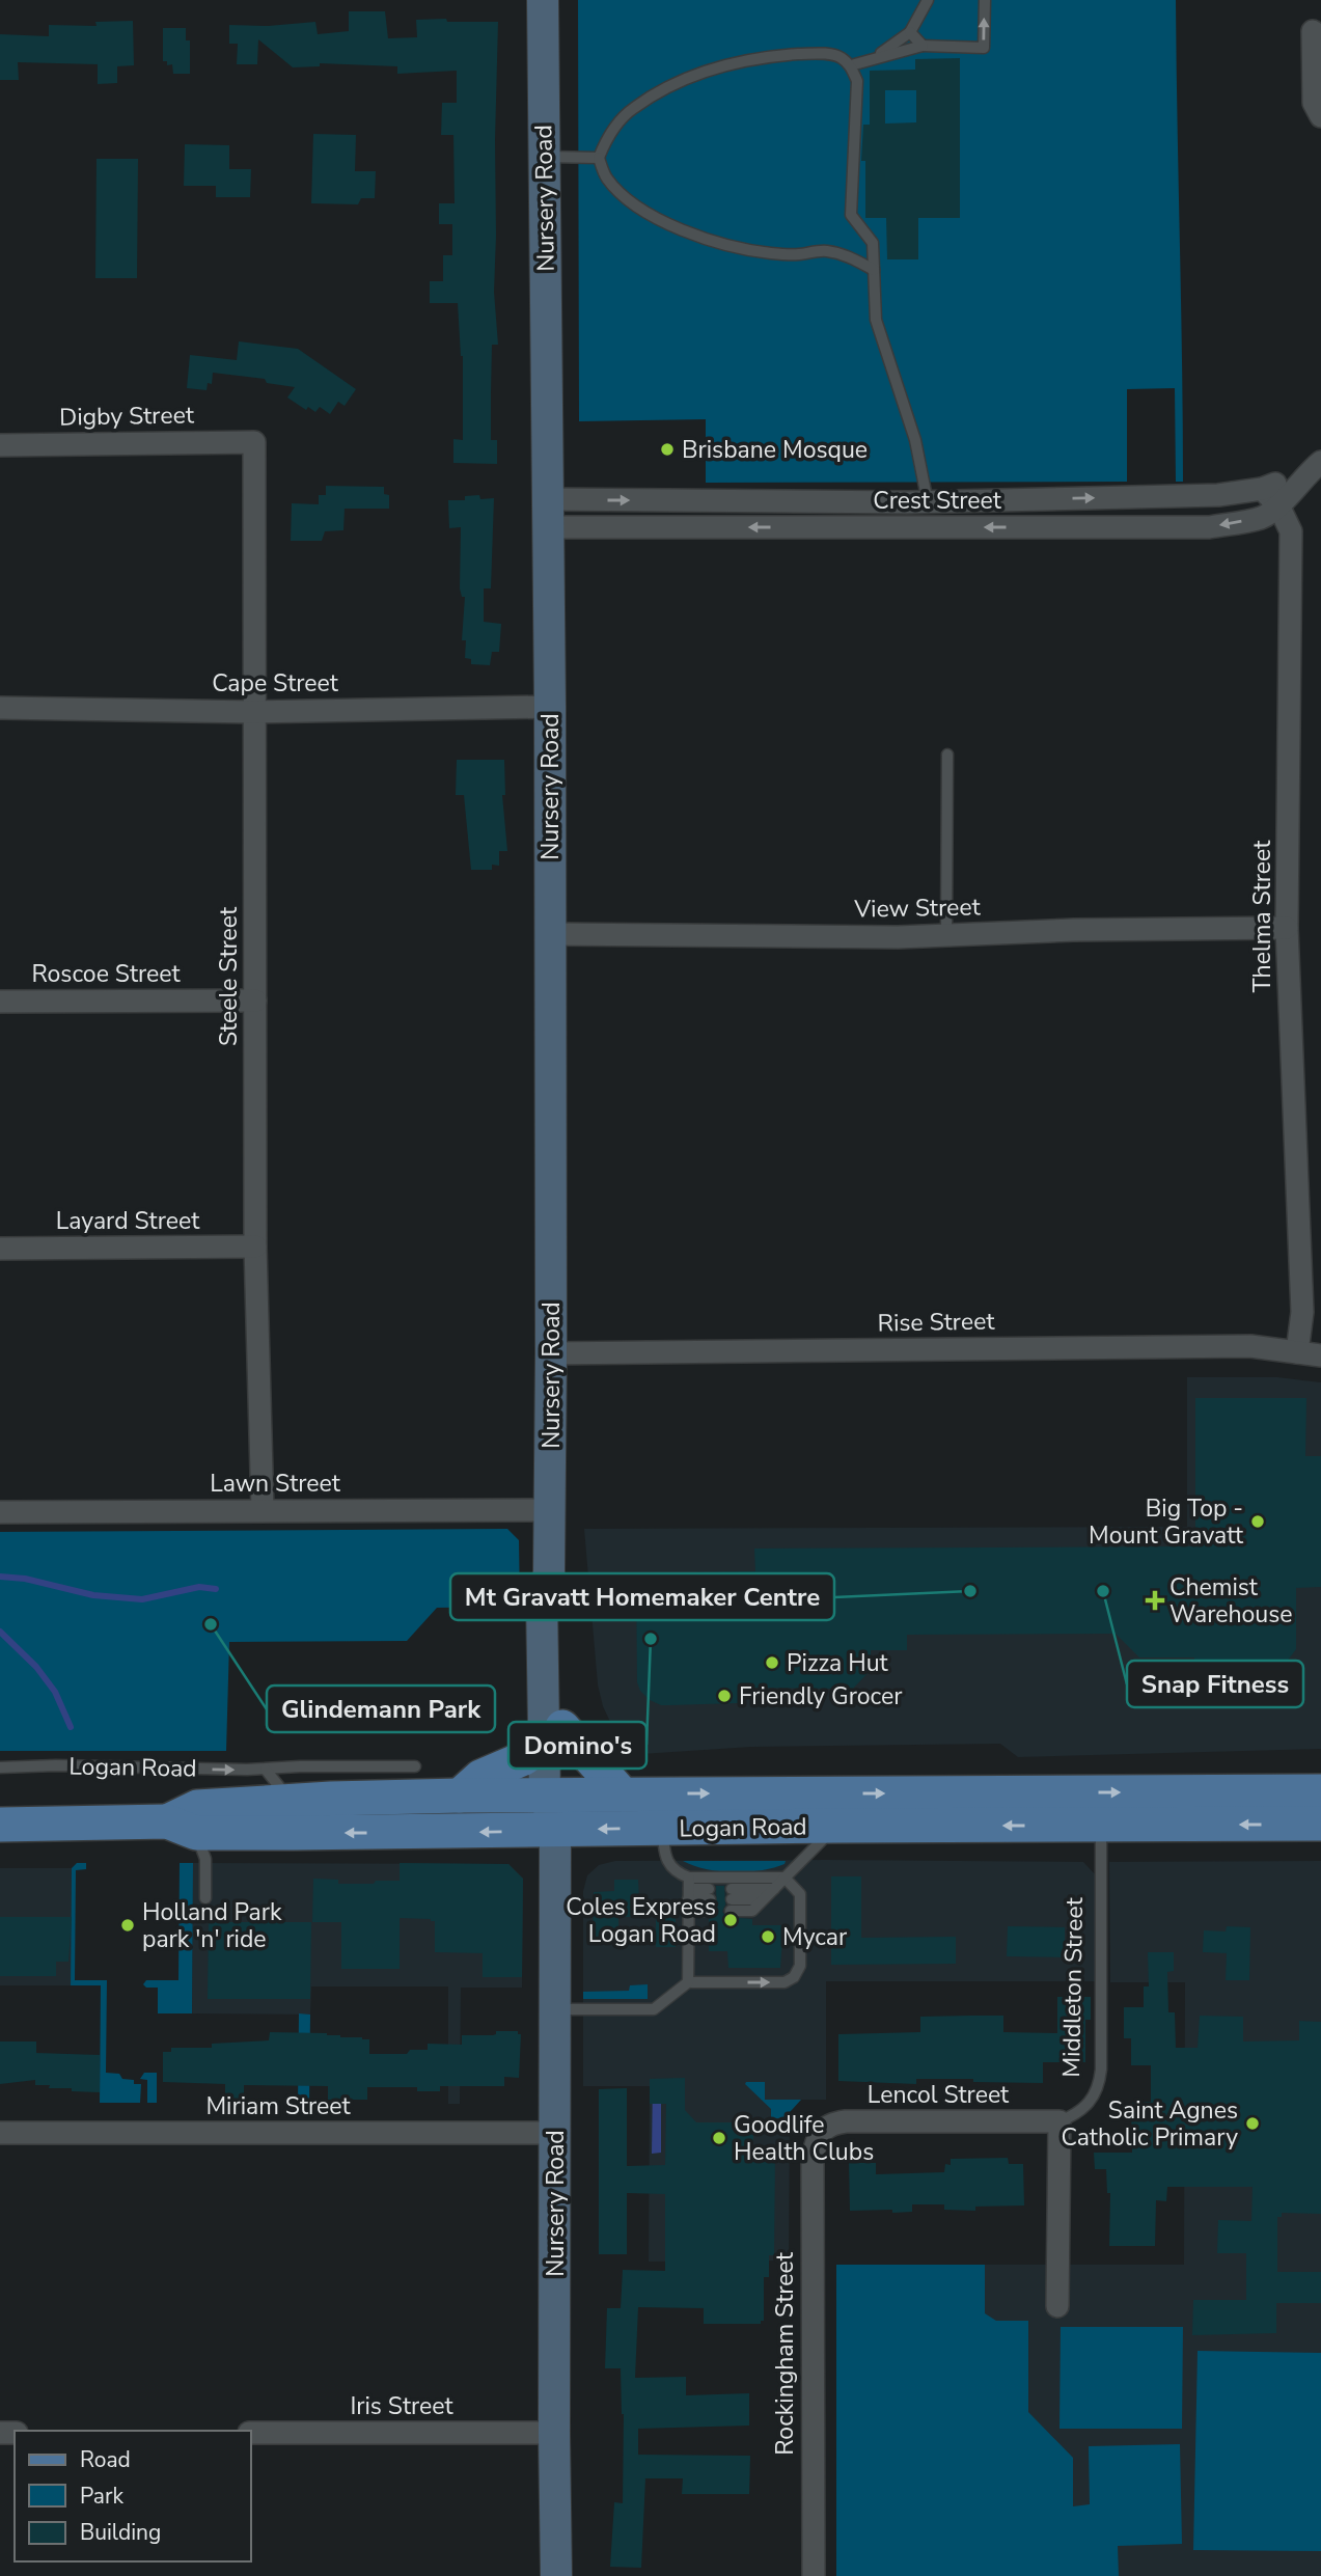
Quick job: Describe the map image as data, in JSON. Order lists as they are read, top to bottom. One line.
{"streets":{"main road":["Nursery Road","Logan Road"],"street":["Digby Street","Crest Street","Cape Street","View Street","Thelma Street","Roscoe Street","Steele Street","Layard Street","Rise Street","Lawn Street","Lencol Street","Miriam Street","Rockingham Street","Iris Street"],"lane":["Middleton Street"]},"crossings":[["Nursery Road","Crest Street"],["Nursery Road","Cape Street"],["Nursery Road","View Street"],["Nursery Road","Rise Street"],["Nursery Road","Lawn Street"],["Nursery Road","Logan Road"],["Nursery Road","Miriam Street"],["Nursery Road","Iris Street"],["Digby Street","Steele Street"],["Crest Street","Thelma Street"],["Cape Street","Steele Street"],["View Street","Thelma Street"],["Thelma Street","Rise Street"],["Roscoe Street","Steele Street"],["Steele Street","Layard Street"],["Steele Street","Lawn Street"],["Logan Road","Middleton Street"],["Middleton Street","Lencol Street"],["Lencol Street","Rockingham Street"]],"places":{"other":["Brisbane Mosque","Big Top - Mount Gravatt","Mt Gravatt Homemaker Centre","Snap Fitness","Glindemann Park","Domino's","Pizza Hut","Friendly Grocer","Coles Express Logan Road","Holland Park park 'n' ride","Mycar","Saint Agnes Catholic Primary","Goodlife Health Clubs"],"health":["Chemist Warehouse"]},"legend":["Road","Park","Building"]}
